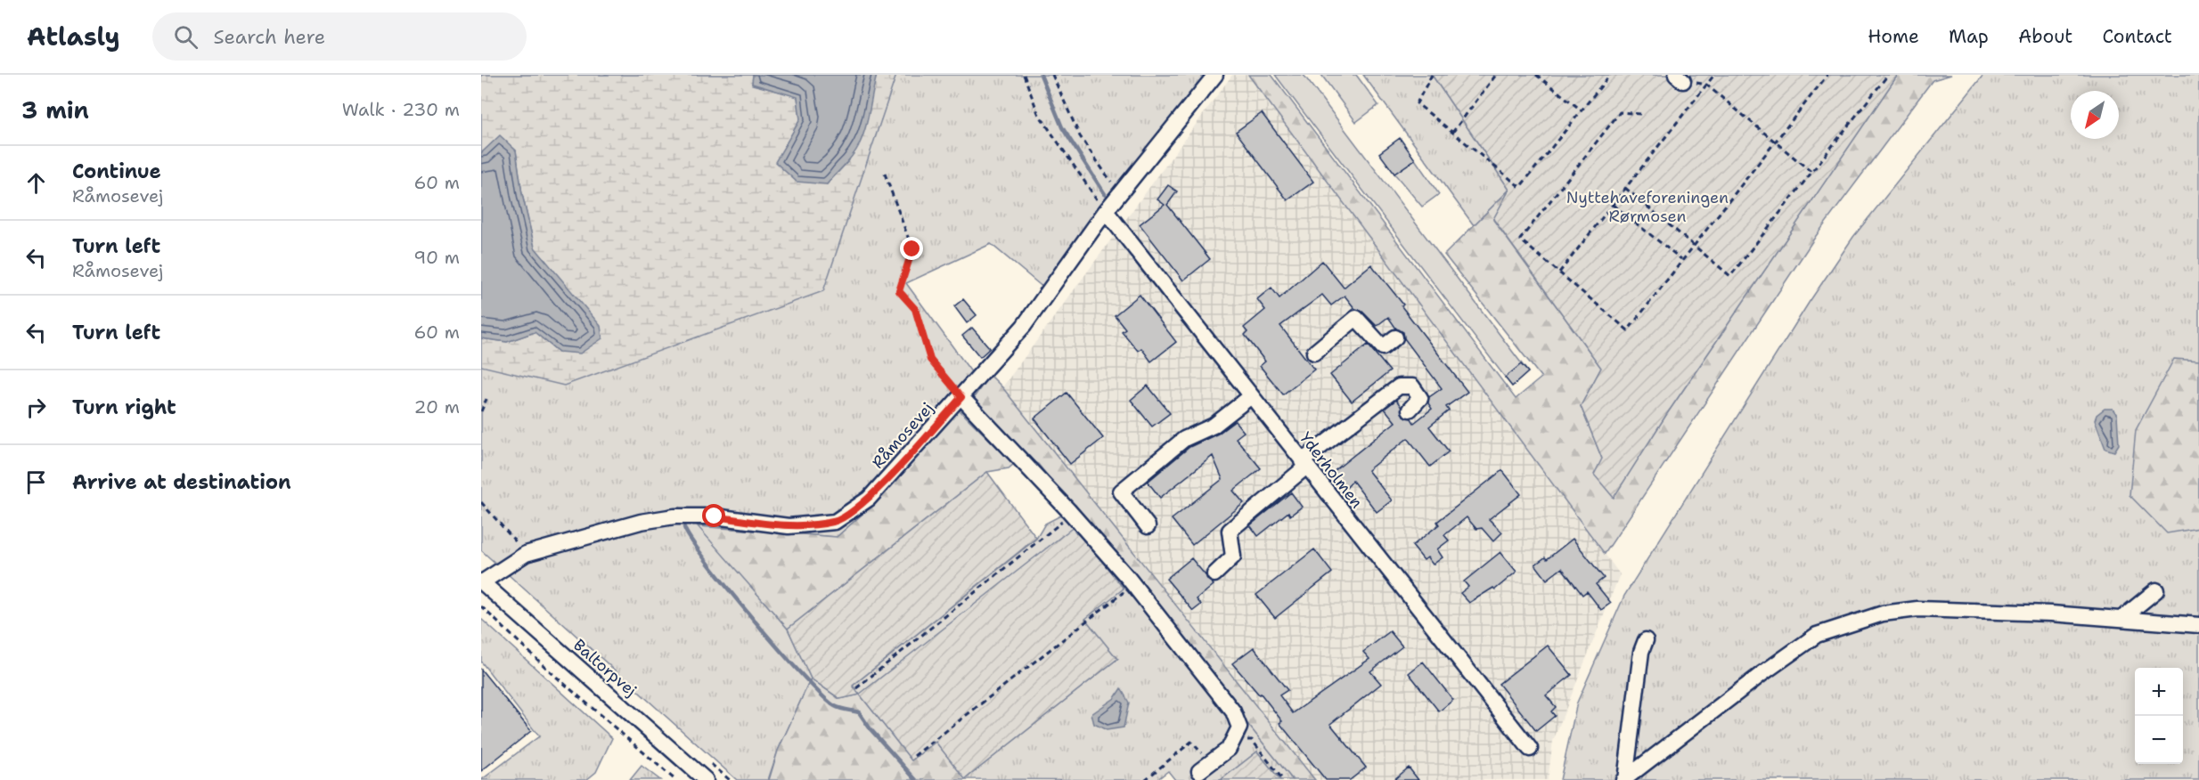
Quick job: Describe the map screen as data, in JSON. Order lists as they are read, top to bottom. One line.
{"streets":{"street":["Råmosevej","Yderholmen","Baltorpvej"]},"crossings":[["Råmosevej","Yderholmen"],["Råmosevej","Baltorpvej"]],"parks":["Nyttehaveforeningen Rørmosen"],"north":"bottom left","page":{"header":"Atlasly","search":"Search here","nav":["Home","Map","About","Contact"],"heading":["3 min","Walk · 230 m"],"list":[["Continue","Råmosevej","60 m"],["Turn left","Råmosevej","90 m"],["Turn left","60 m"],["Turn right","20 m"],"Arrive at destination"],"map_buttons":["+","−"]}}
